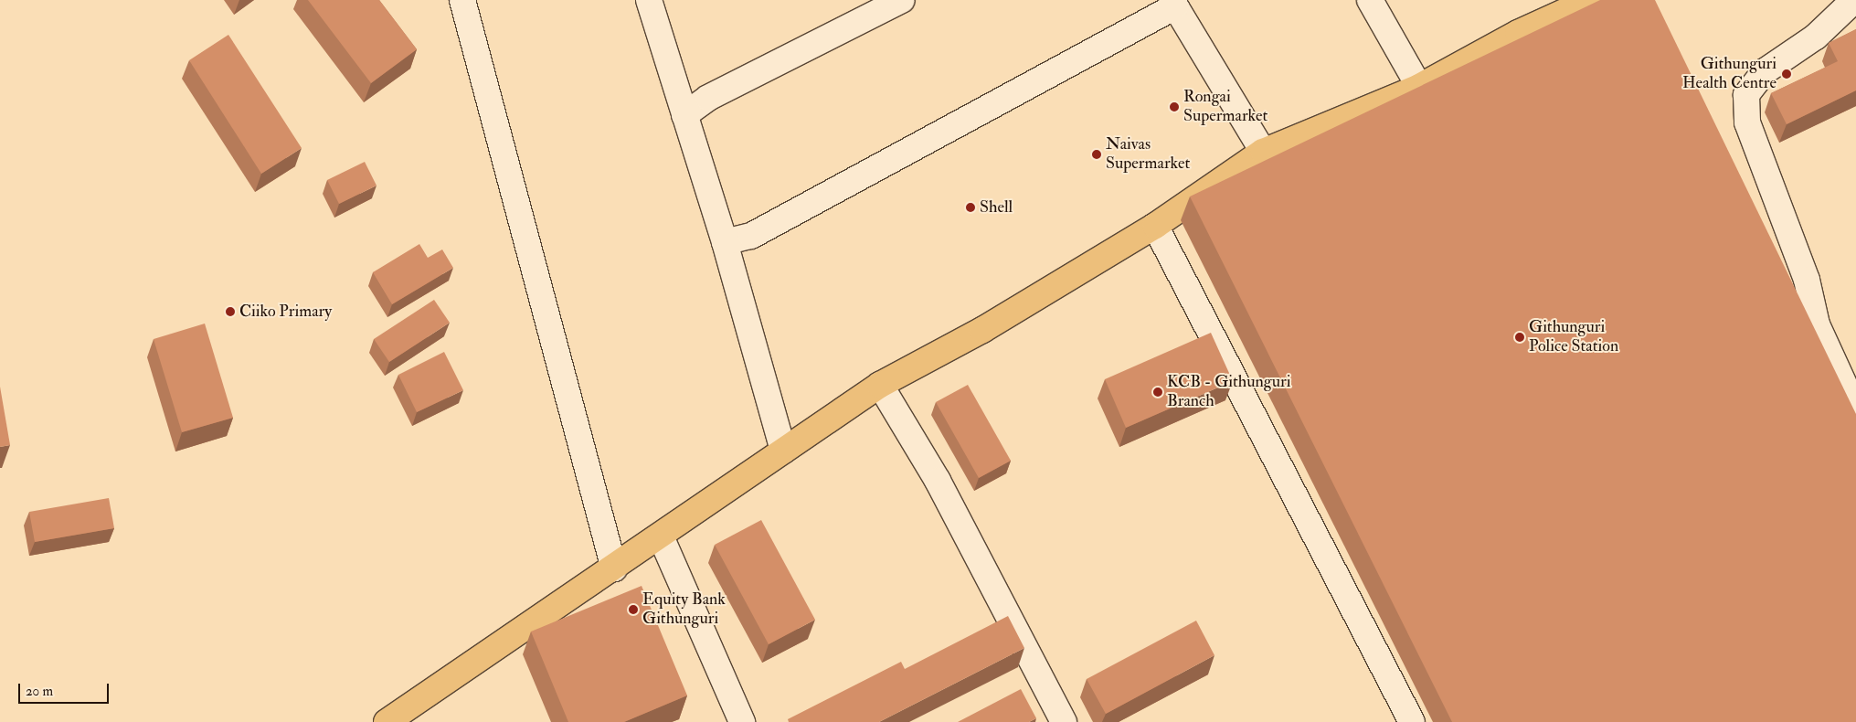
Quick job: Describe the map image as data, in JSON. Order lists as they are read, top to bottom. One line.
{"places":["Githunguri Health Centre","Rongai Supermarket","Naivas Supermarket","Shell","Ciiko Primary","Githunguri Police Station","KCB - Githunguri Branch","Equity Bank Githunguri"],"scale_bar":"20 m"}
